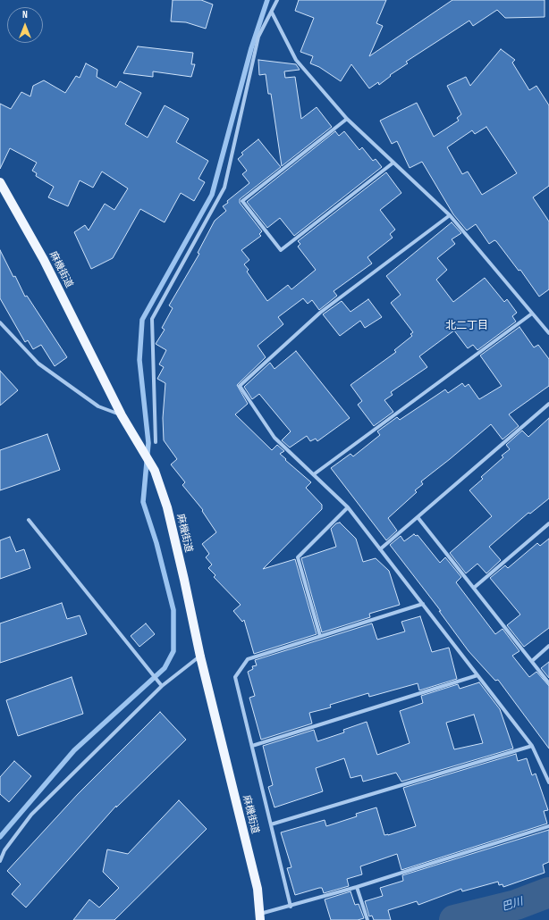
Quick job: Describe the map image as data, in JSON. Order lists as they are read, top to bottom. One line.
{"streets":{"main road":["麻機街道"]},"districts":["北二丁目"],"water":["巴川"],"north":"top"}
